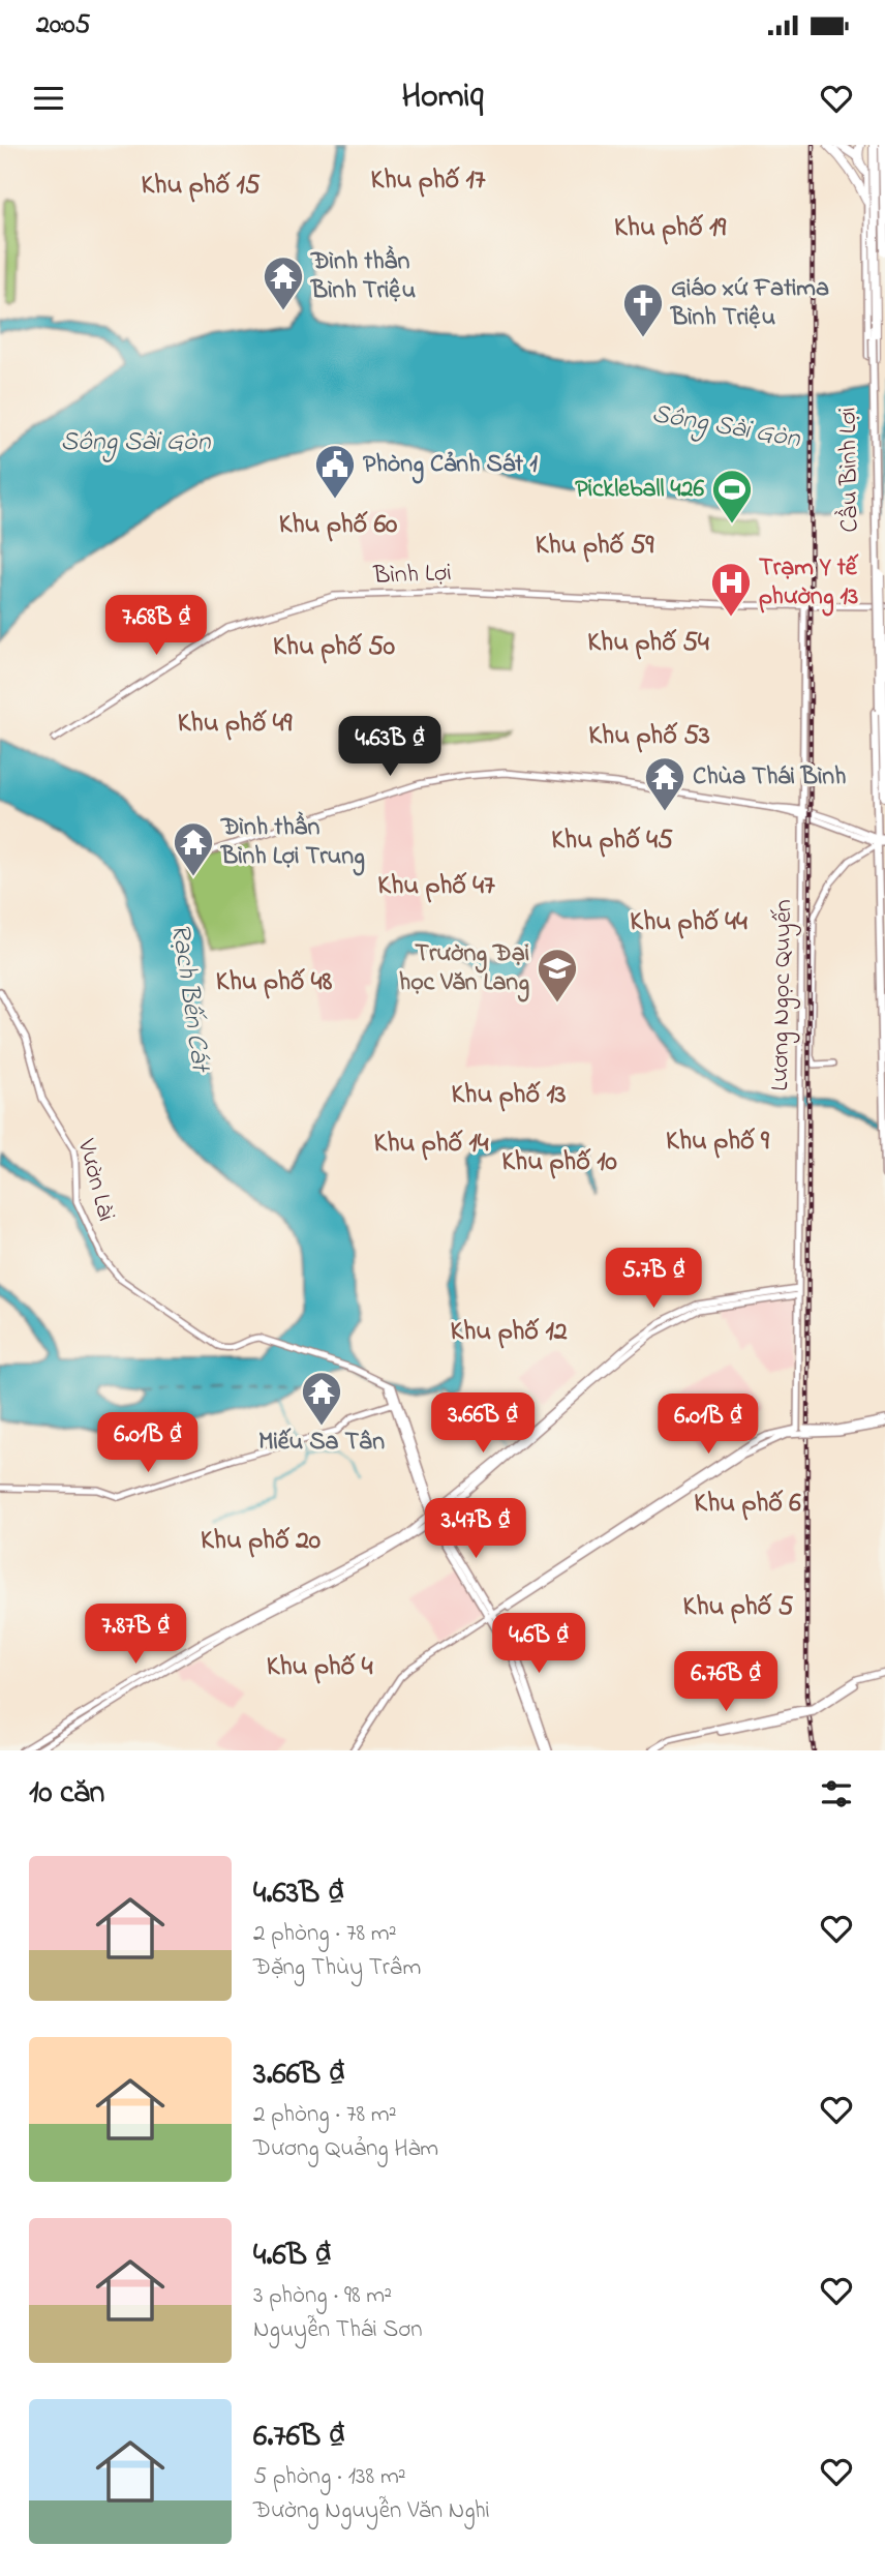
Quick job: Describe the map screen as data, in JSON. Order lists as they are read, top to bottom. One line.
{"streets":{"highway":["Cầu Bình Lợi"],"street":["Bình Lợi","Lương Ngọc Quyến","Vườn Lài"]},"crossings":[["Bình Lợi","Lương Ngọc Quyến"]],"districts":["Khu phố 17","Khu phố 15","Khu phố 19","Khu phố 60","Khu phố 59","Khu phố 54","Khu phố 50","Khu phố 49","Khu phố 53","Khu phố 45","Khu phố 47","Khu phố 44","Khu phố 48","Khu phố 13","Khu phố 9","Khu phố 14","Khu phố 10","Khu phố 12","Khu phố 6","Khu phố 20","Khu phố 5","Khu phố 4"],"water":["Sông Sài Gòn","Rạch Bến Cát"],"places":{"temple":["Đình thần Bình Triệu","Chùa Thái Bình","Đình thần Bình Lợi Trung","Miếu Sa Tân"],"church":["Giáo xứ Fatima Bình Triệu"],"public building":["Phòng Cảnh Sát 1"],"sports":["Pickleball 426"],"hospital":["Trạm Y tế phường 13"],"school or university":["Trường Đại học Văn Lang"]},"page":{"status":"20:05","header":"Homiq","price":["7.68B ₫","4.63B ₫","5.7B ₫","3.66B ₫","6.01B ₫","6.01B ₫","3.47B ₫","7.87B ₫","4.6B ₫","6.76B ₫"],"heading":"10 căn","list":[{"name":"4.63B ₫","note":"2 phòng · 78 m² · Đặng Thùy Trâm"},{"name":"3.66B ₫","note":"2 phòng · 78 m² · Dương Quảng Hàm"},{"name":"4.6B ₫","note":"3 phòng · 98 m² · Nguyễn Thái Sơn"},{"name":"6.76B ₫","note":"5 phòng · 138 m² · Đường Nguyễn Văn Nghi"}]}}
